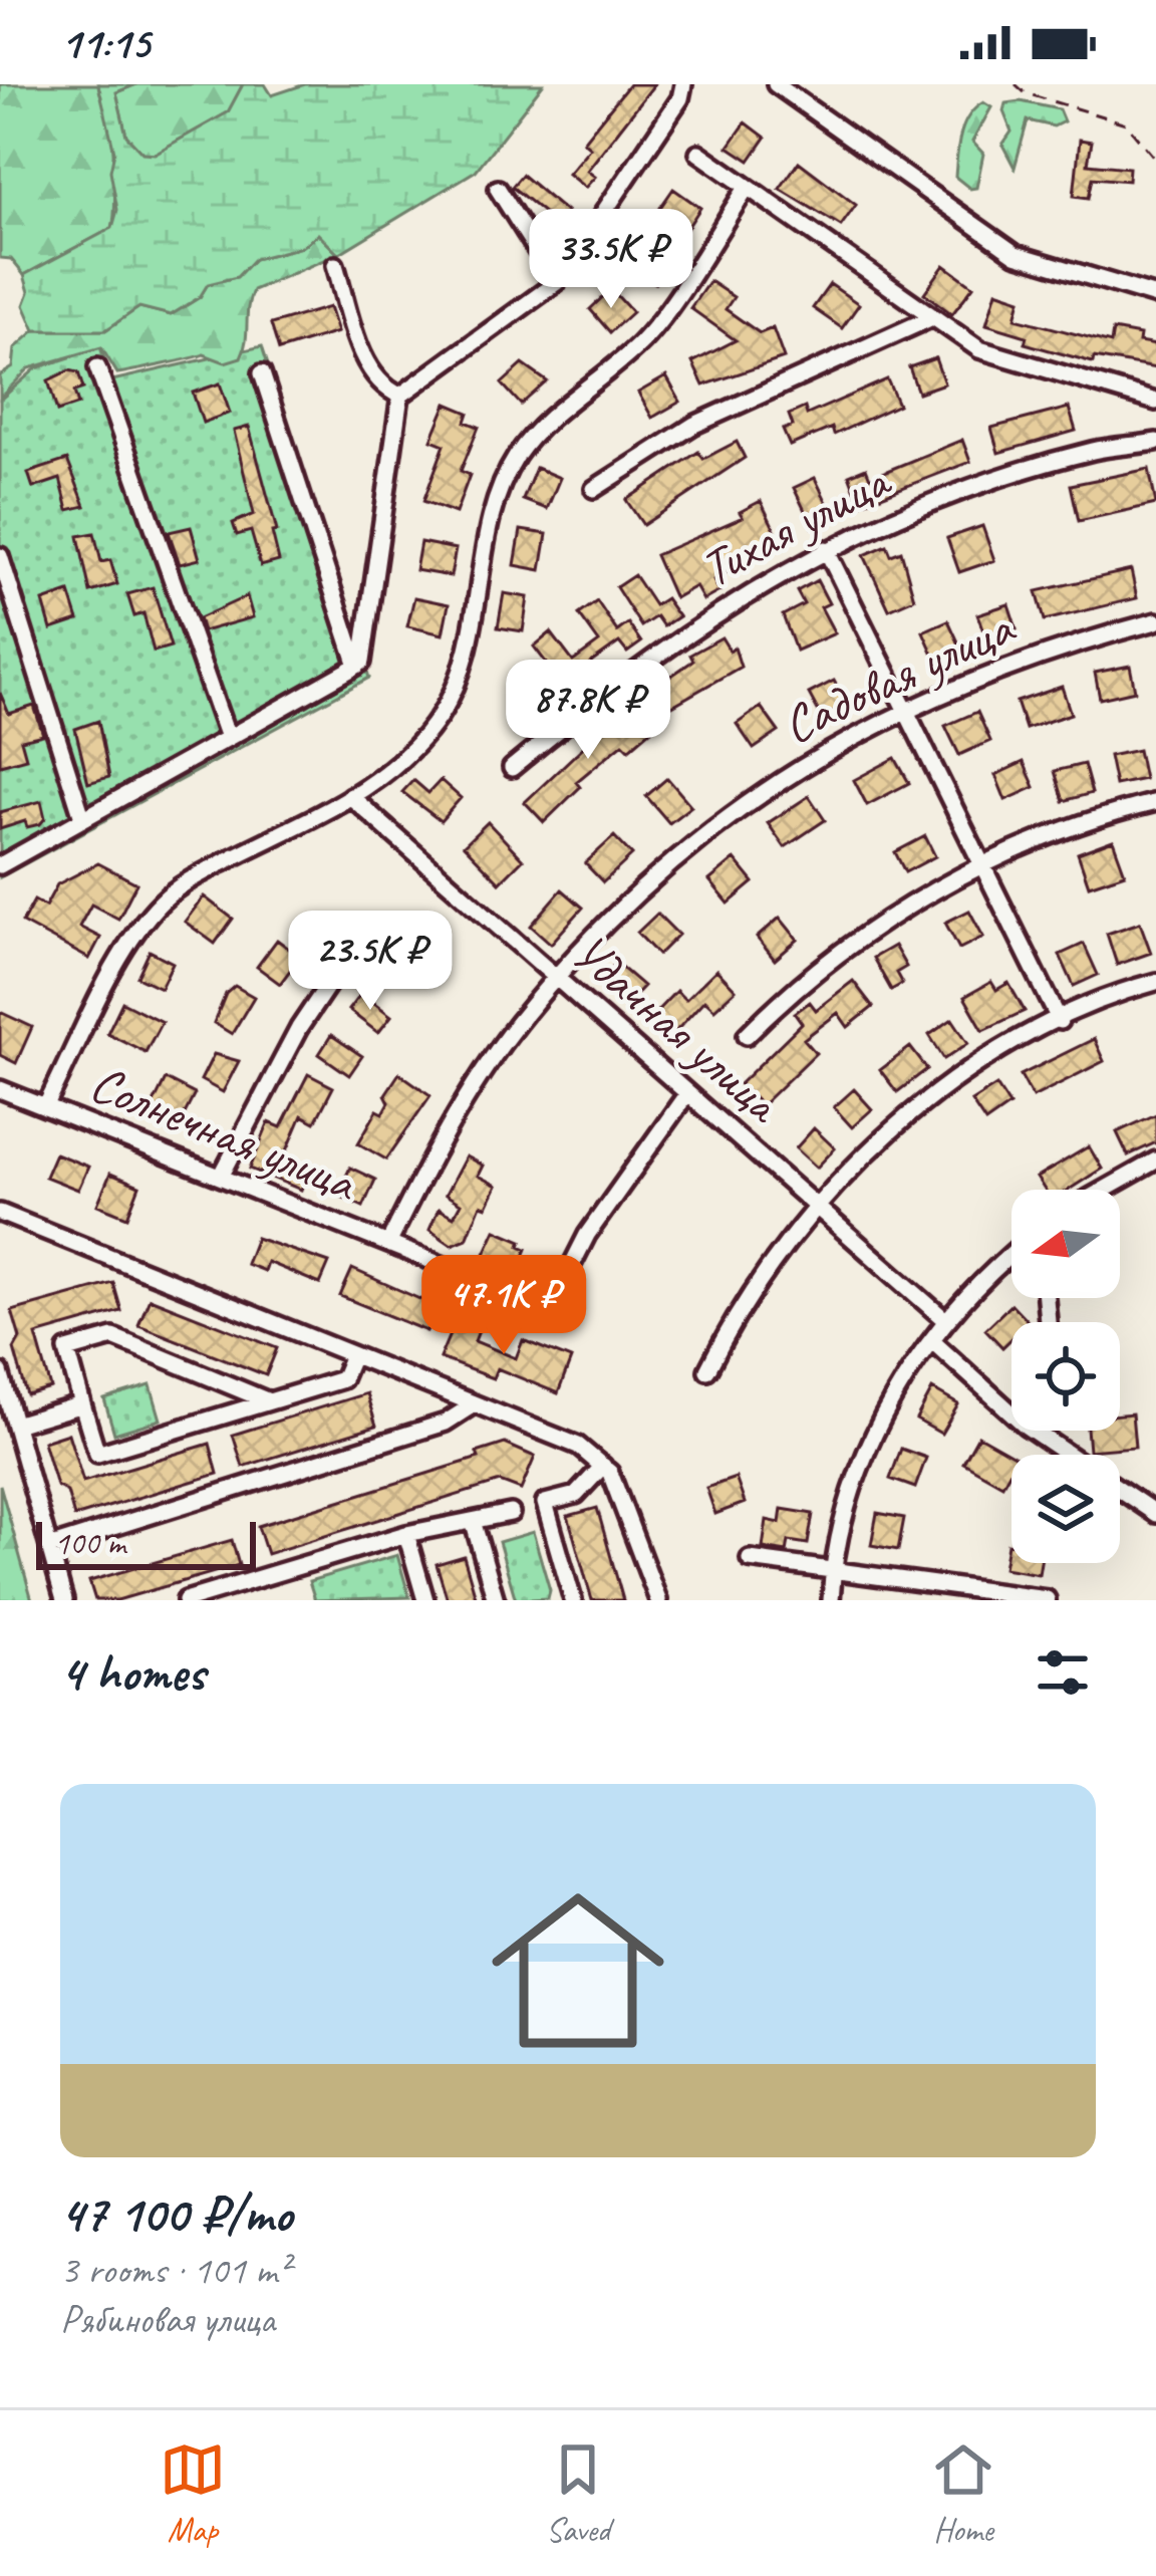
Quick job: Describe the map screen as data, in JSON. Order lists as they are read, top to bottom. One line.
{"streets":{"street":["Тихая улица","Садовая улица","Удачная улица","Солнечная улица"]},"crossings":[["Садовая улица","Удачная улица"],["Садовая улица","Солнечная улица"],["Удачная улица","Солнечная улица"]],"scale_bar":"100 m","north":"left","page":{"status":"11:15","price":["33.5K ₽","87.8K ₽","23.5K ₽","47.1K ₽"],"scale":"100 m","heading":"4 homes","list":[{"name":"47 100 ₽/mo","note":"3 rooms · 101 m² · Рябиновая улица"}],"tabs":["Map","Saved","Home"]}}
